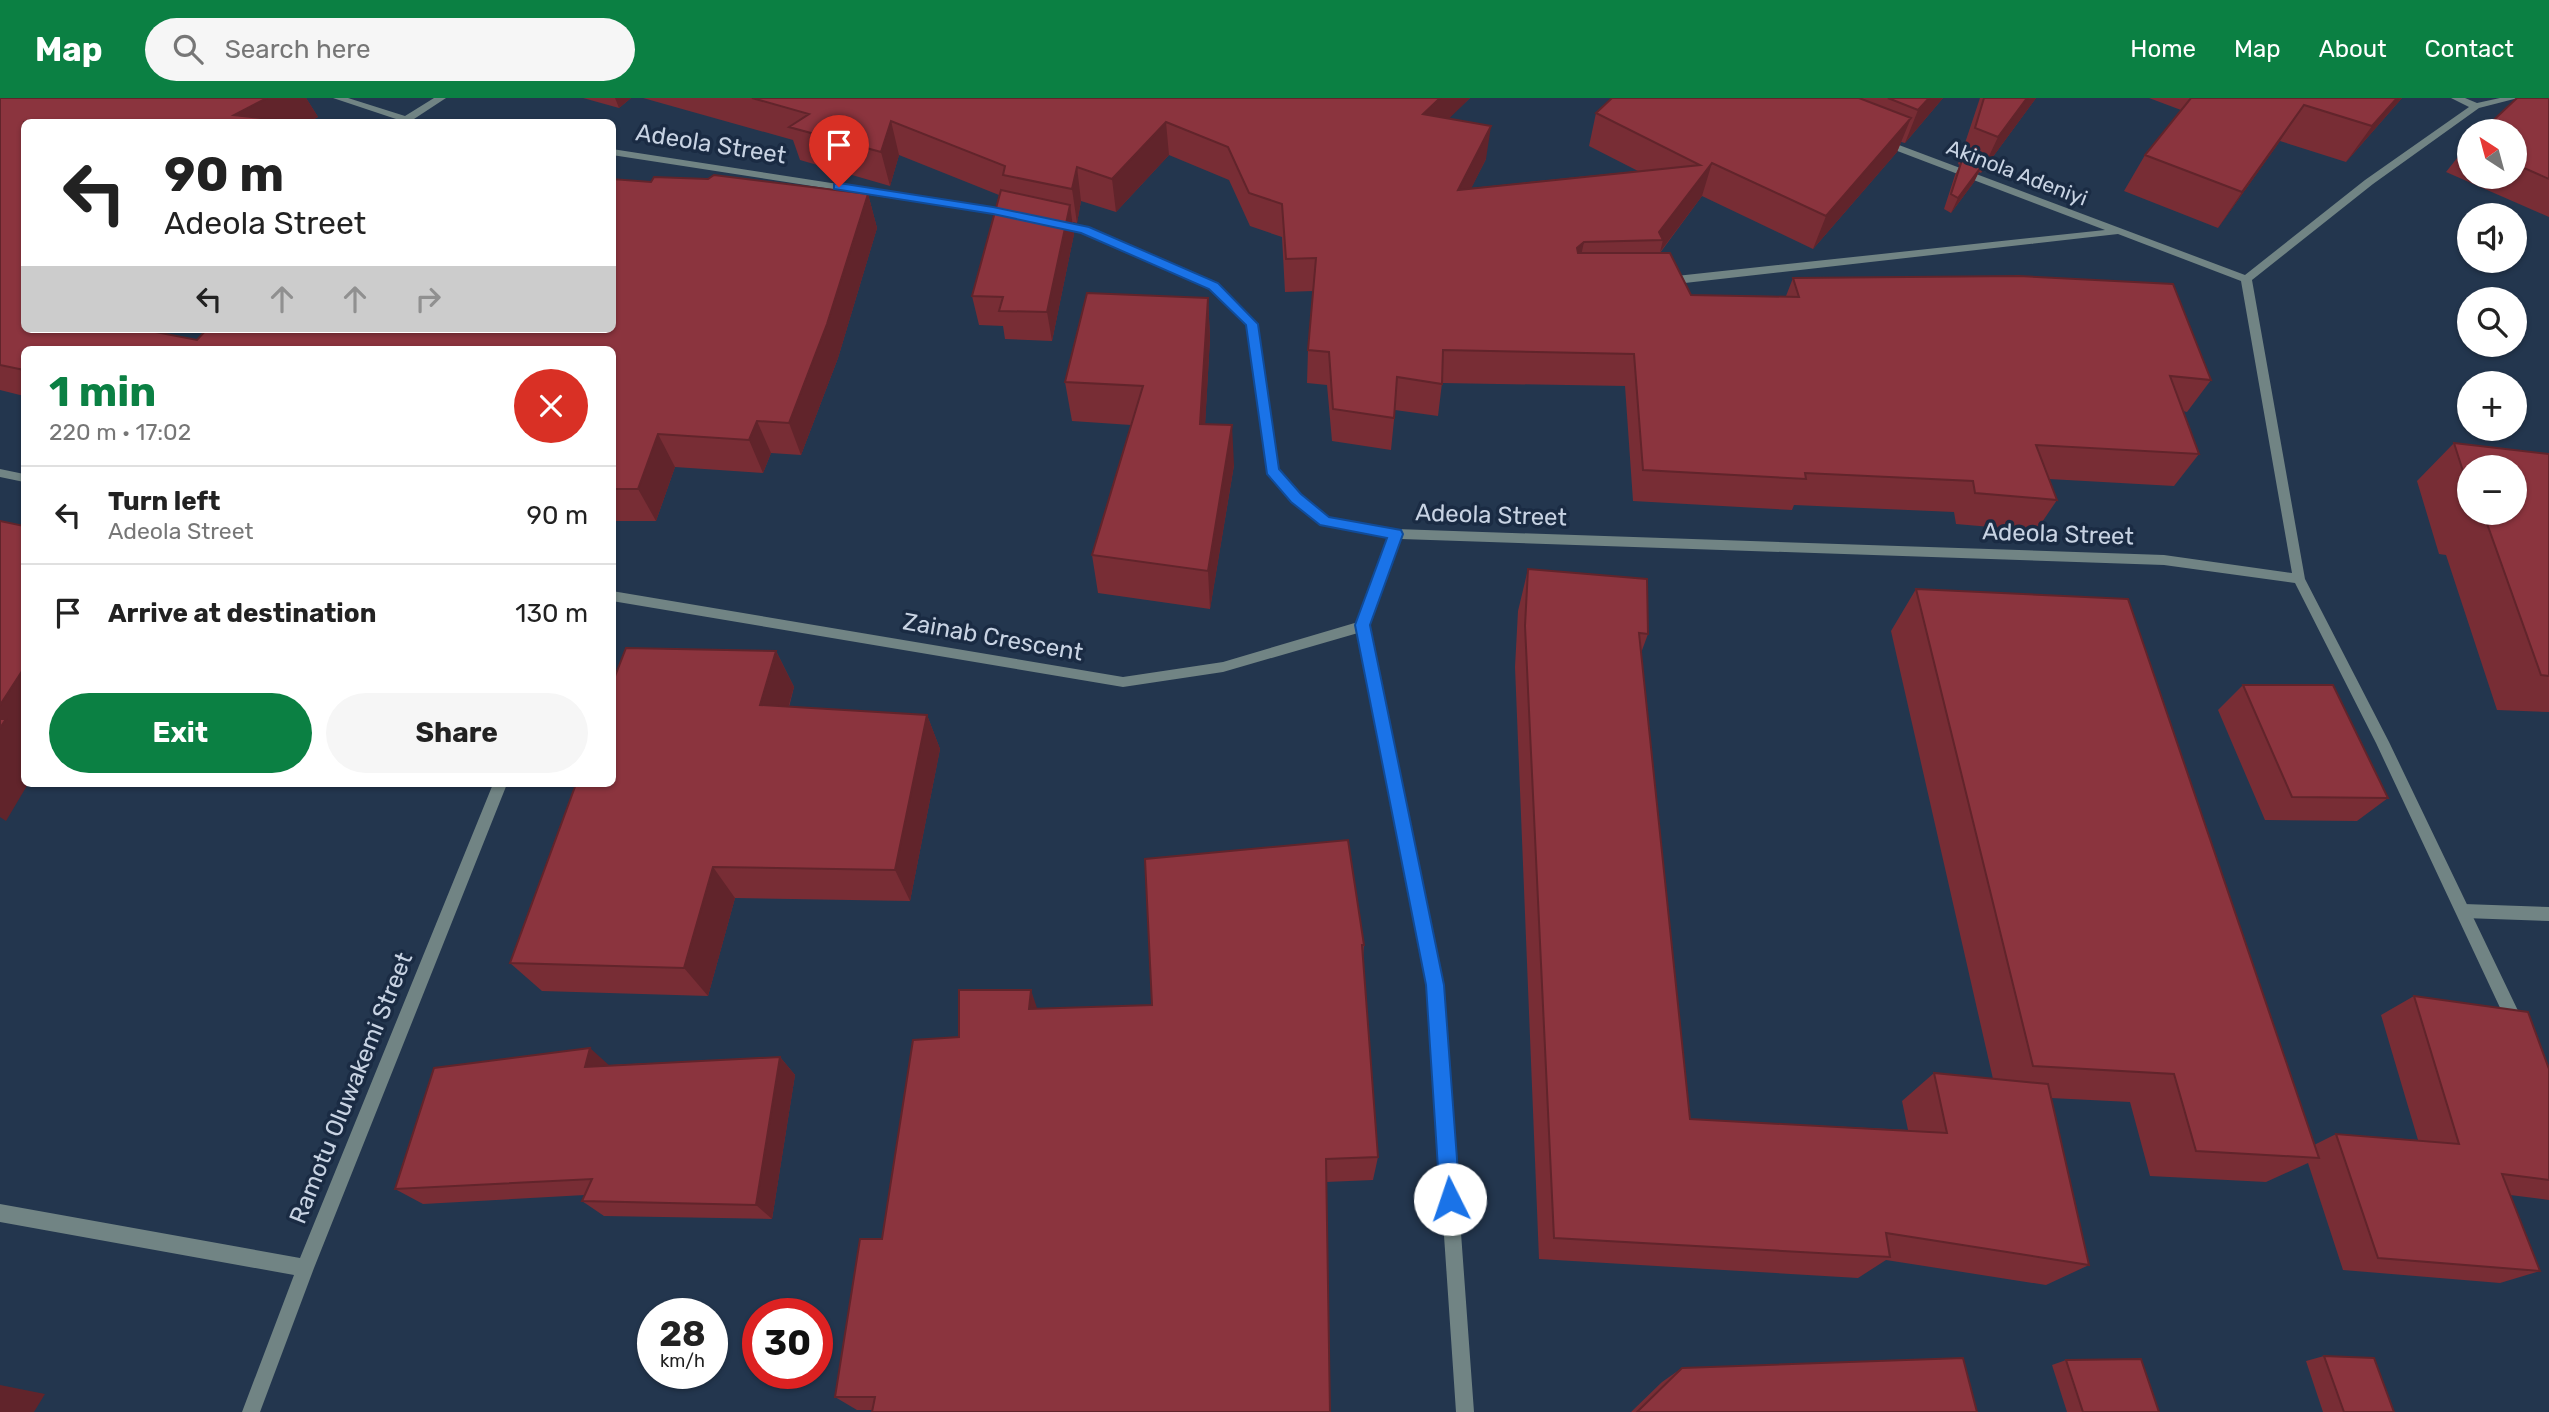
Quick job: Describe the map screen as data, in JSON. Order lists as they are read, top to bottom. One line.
{"streets":{"street":["Adeola Street","Akinola Adeniyi","Zainab Crescent","Ramotu Oluwakemi Street"]},"north":"top left","page":{"header":"Map","search":"Search here","nav":["Home","Map","About","Contact"],"map_buttons":["+","−"],"turn":["90 m","Adeola Street"],"heading":["1 min","220 m · 17:02"],"list":[{"name":"Turn left","note":"Adeola Street","value":"90 m"},{"name":"Arrive at destination","value":"130 m"}],"buttons":["Exit","Share"],"speed":"28 km/h","limit":"30"}}
